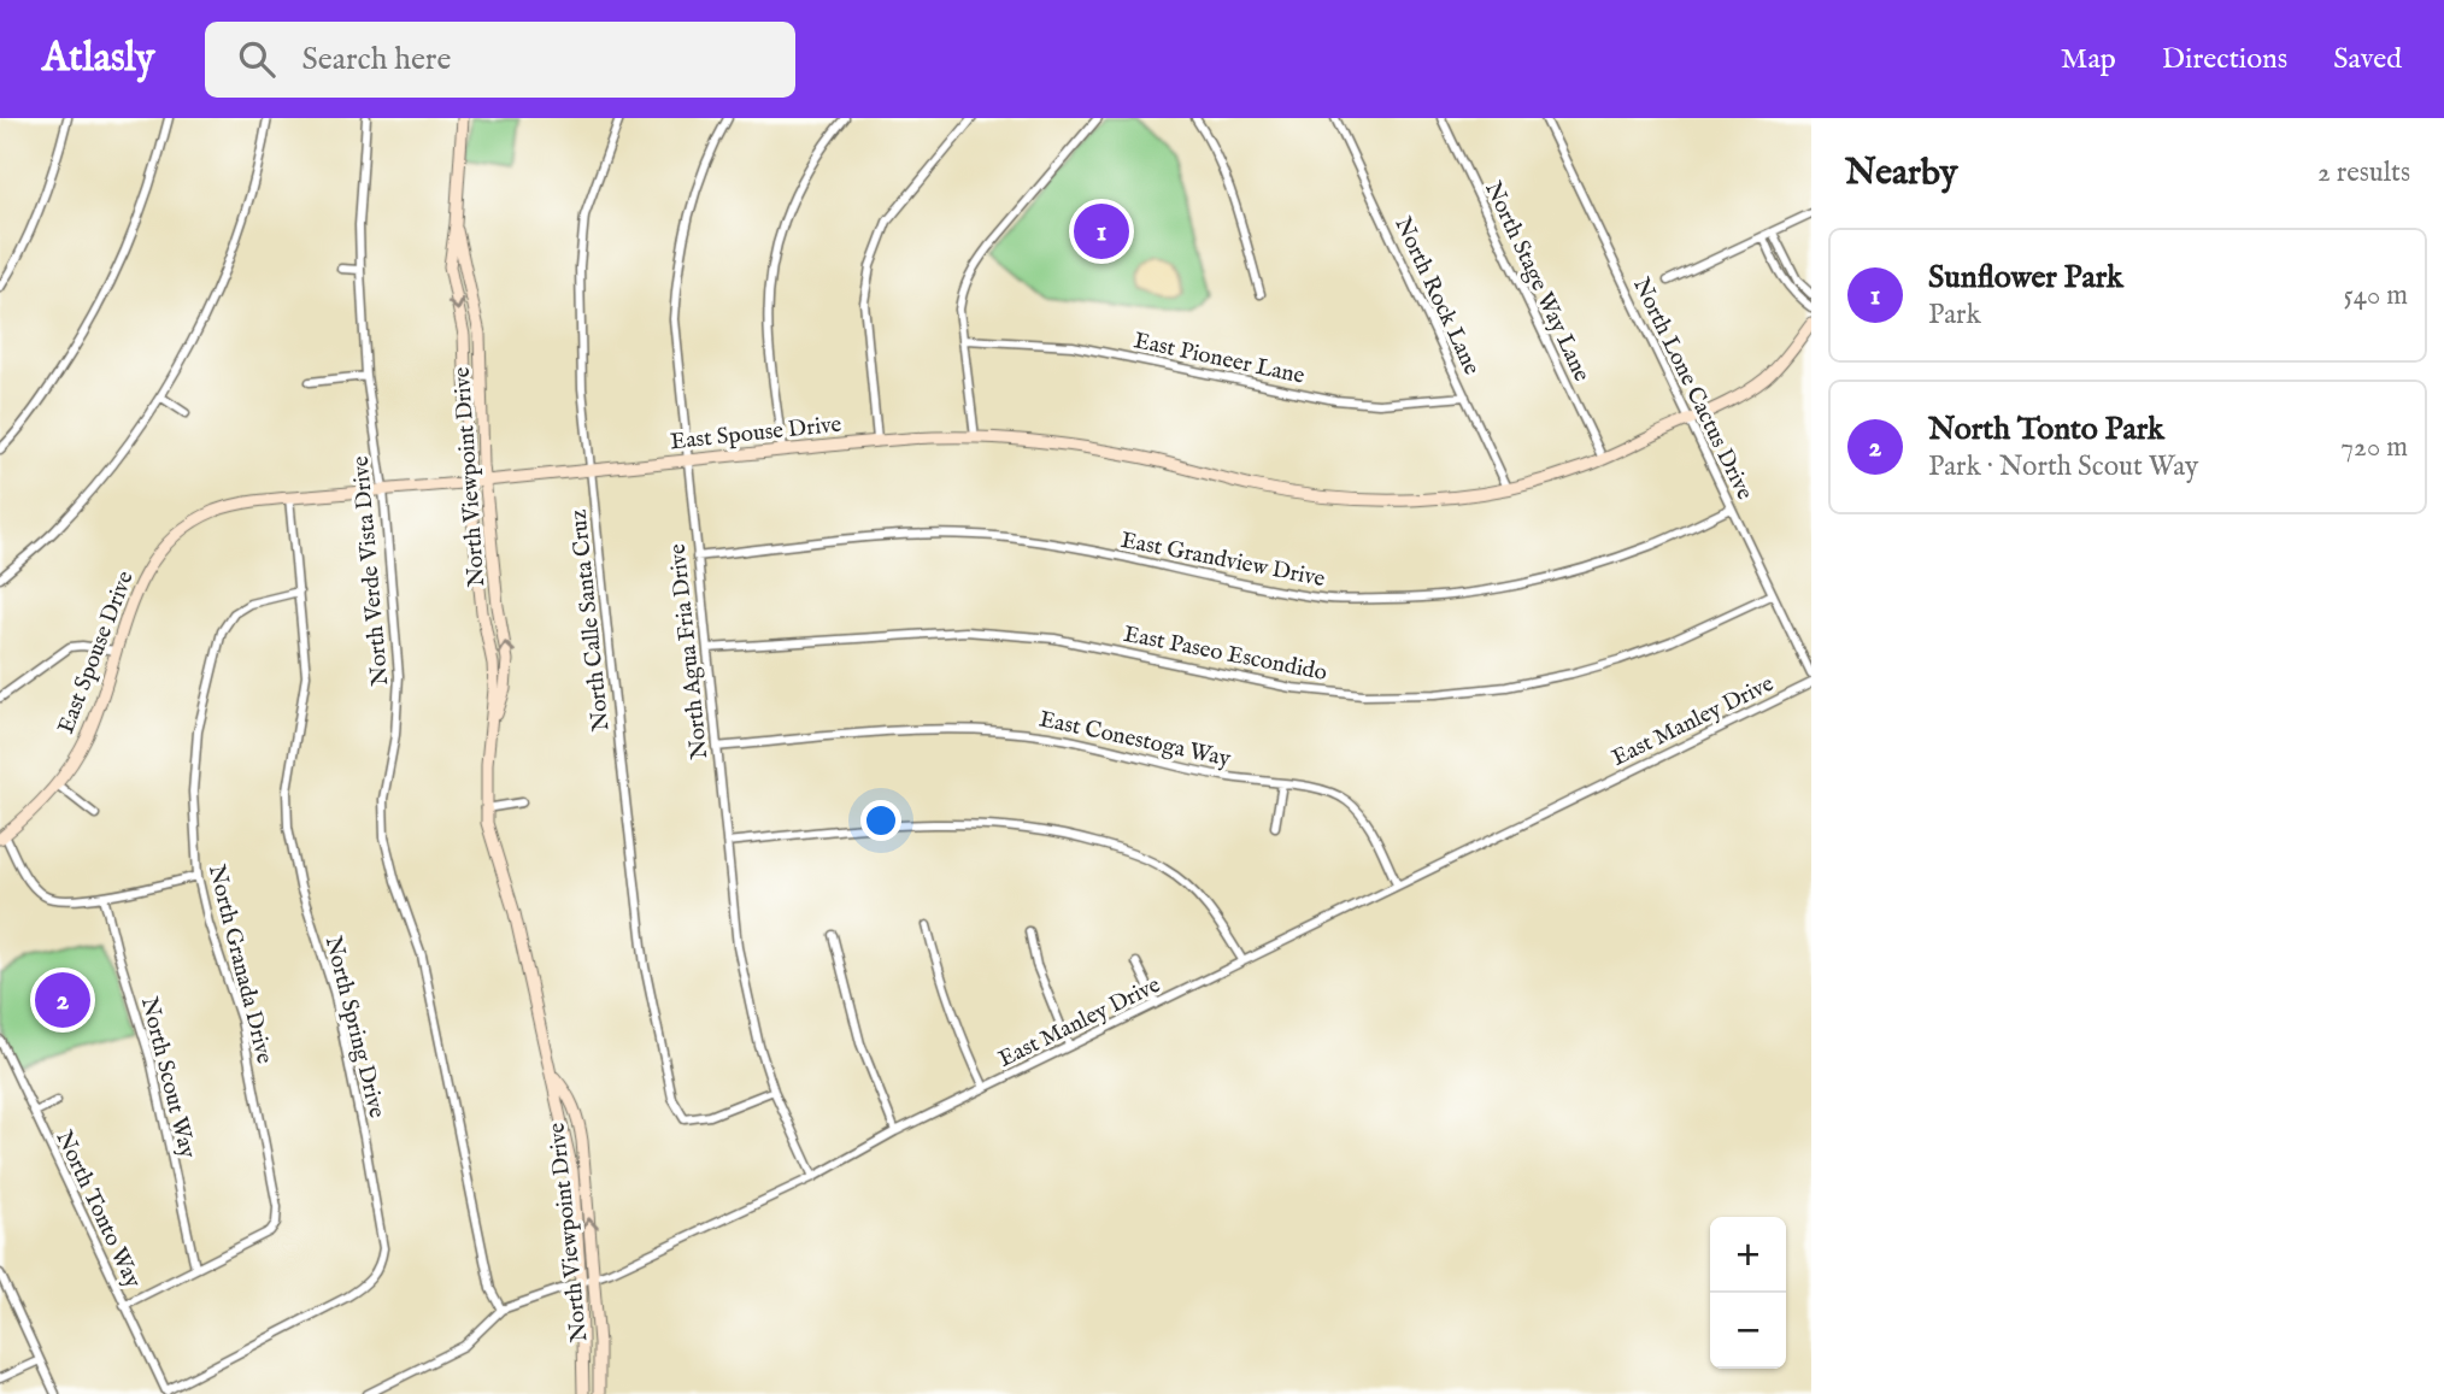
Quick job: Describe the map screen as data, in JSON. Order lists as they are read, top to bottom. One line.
{"streets":{"main road":["East Spouse Drive","North Viewpoint Drive"],"street":["North Stage Way Lane","North Rock Lane","East Pioneer Lane","North Lone Cactus Drive","East Grandview Drive","North Verde Vista Drive","North Calle Santa Cruz","North Agua Fria Drive","East Paseo Escondido","East Manley Drive","East Conestoga Way","North Granada Drive","North Spring Drive","North Scout Way","North Tonto Way"]},"crossings":[["North Stage Way Lane","East Spouse Drive"],["North Rock Lane","East Pioneer Lane"],["North Rock Lane","East Spouse Drive"],["North Lone Cactus Drive","East Spouse Drive"],["North Lone Cactus Drive","East Grandview Drive"],["North Lone Cactus Drive","East Paseo Escondido"],["East Spouse Drive","North Viewpoint Drive"],["East Spouse Drive","North Verde Vista Drive"],["East Spouse Drive","North Calle Santa Cruz"],["East Spouse Drive","North Agua Fria Drive"],["East Spouse Drive","North Spring Drive"],["North Viewpoint Drive","East Manley Drive"],["East Grandview Drive","North Agua Fria Drive"],["North Verde Vista Drive","East Manley Drive"],["North Calle Santa Cruz","North Agua Fria Drive"],["North Agua Fria Drive","East Paseo Escondido"],["North Agua Fria Drive","East Manley Drive"],["North Agua Fria Drive","East Conestoga Way"],["East Manley Drive","East Conestoga Way"],["North Granada Drive","North Spring Drive"],["North Granada Drive","North Scout Way"],["North Granada Drive","North Tonto Way"],["North Spring Drive","North Tonto Way"]],"page":{"header":"Atlasly","search":"Search here","nav":["Map","Directions","Saved"],"heading":["Nearby","2 results"],"pins":["1","2"],"list":[{"mark":"1","name":"Sunflower Park","note":"Park","value":"540 m"},{"mark":"2","name":"North Tonto Park","note":"Park · North Scout Way","value":"720 m"}],"map_buttons":["+","−"]}}
